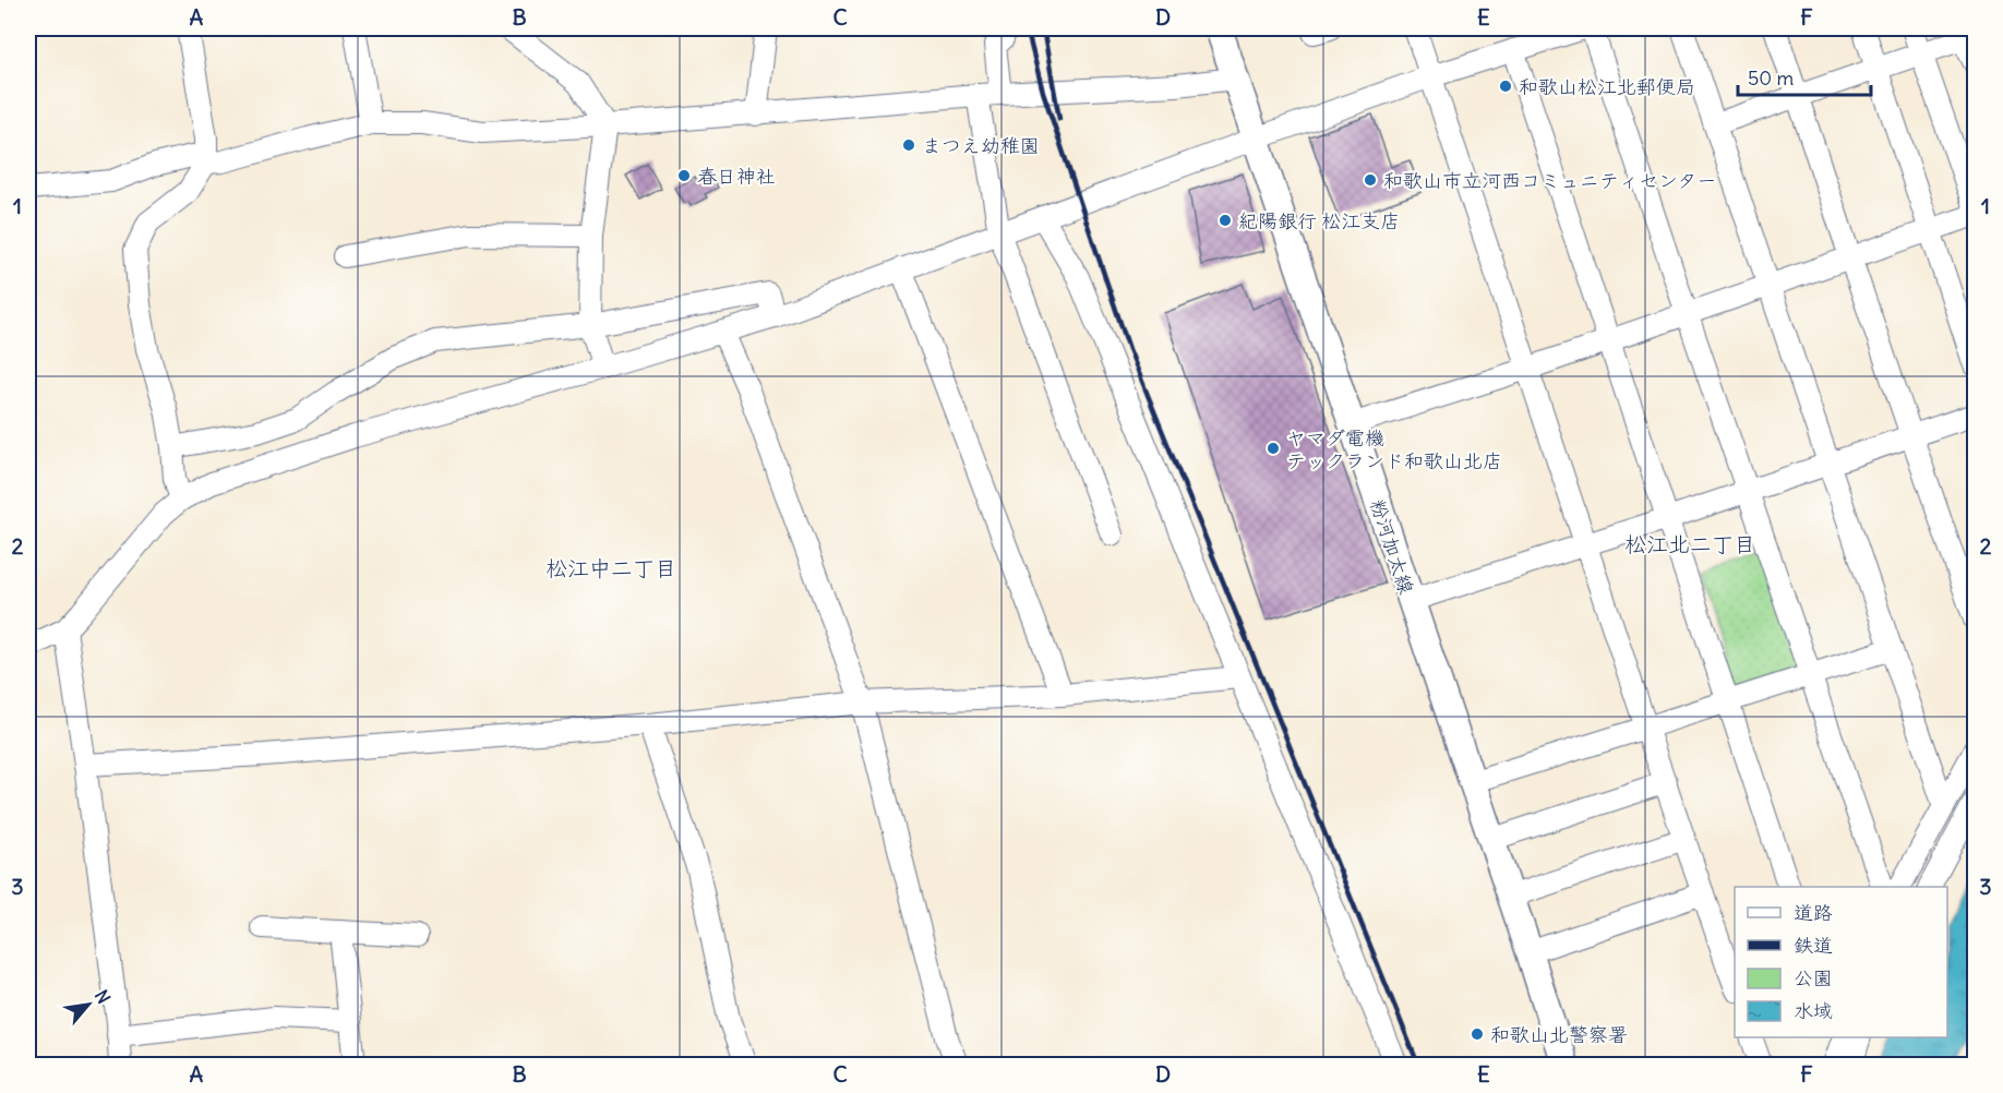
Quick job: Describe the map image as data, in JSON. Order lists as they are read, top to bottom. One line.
{"streets":{"main road":["粉河加太線"]},"districts":["松江北二丁目","松江中二丁目"],"places":["和歌山松江北郵便局","まつえ幼稚園","春日神社","和歌山市立河西コミュニティセンター","紀陽銀行 松江支店","ヤマダ電機 テックランド和歌山北店","和歌山北警察署"],"legend":["道路","鉄道","公園","水域"],"scale_bar":"50 m","north":"top right","grid":{"columns":["A","B","C","D","E","F"],"rows":["1","2","3"]}}
